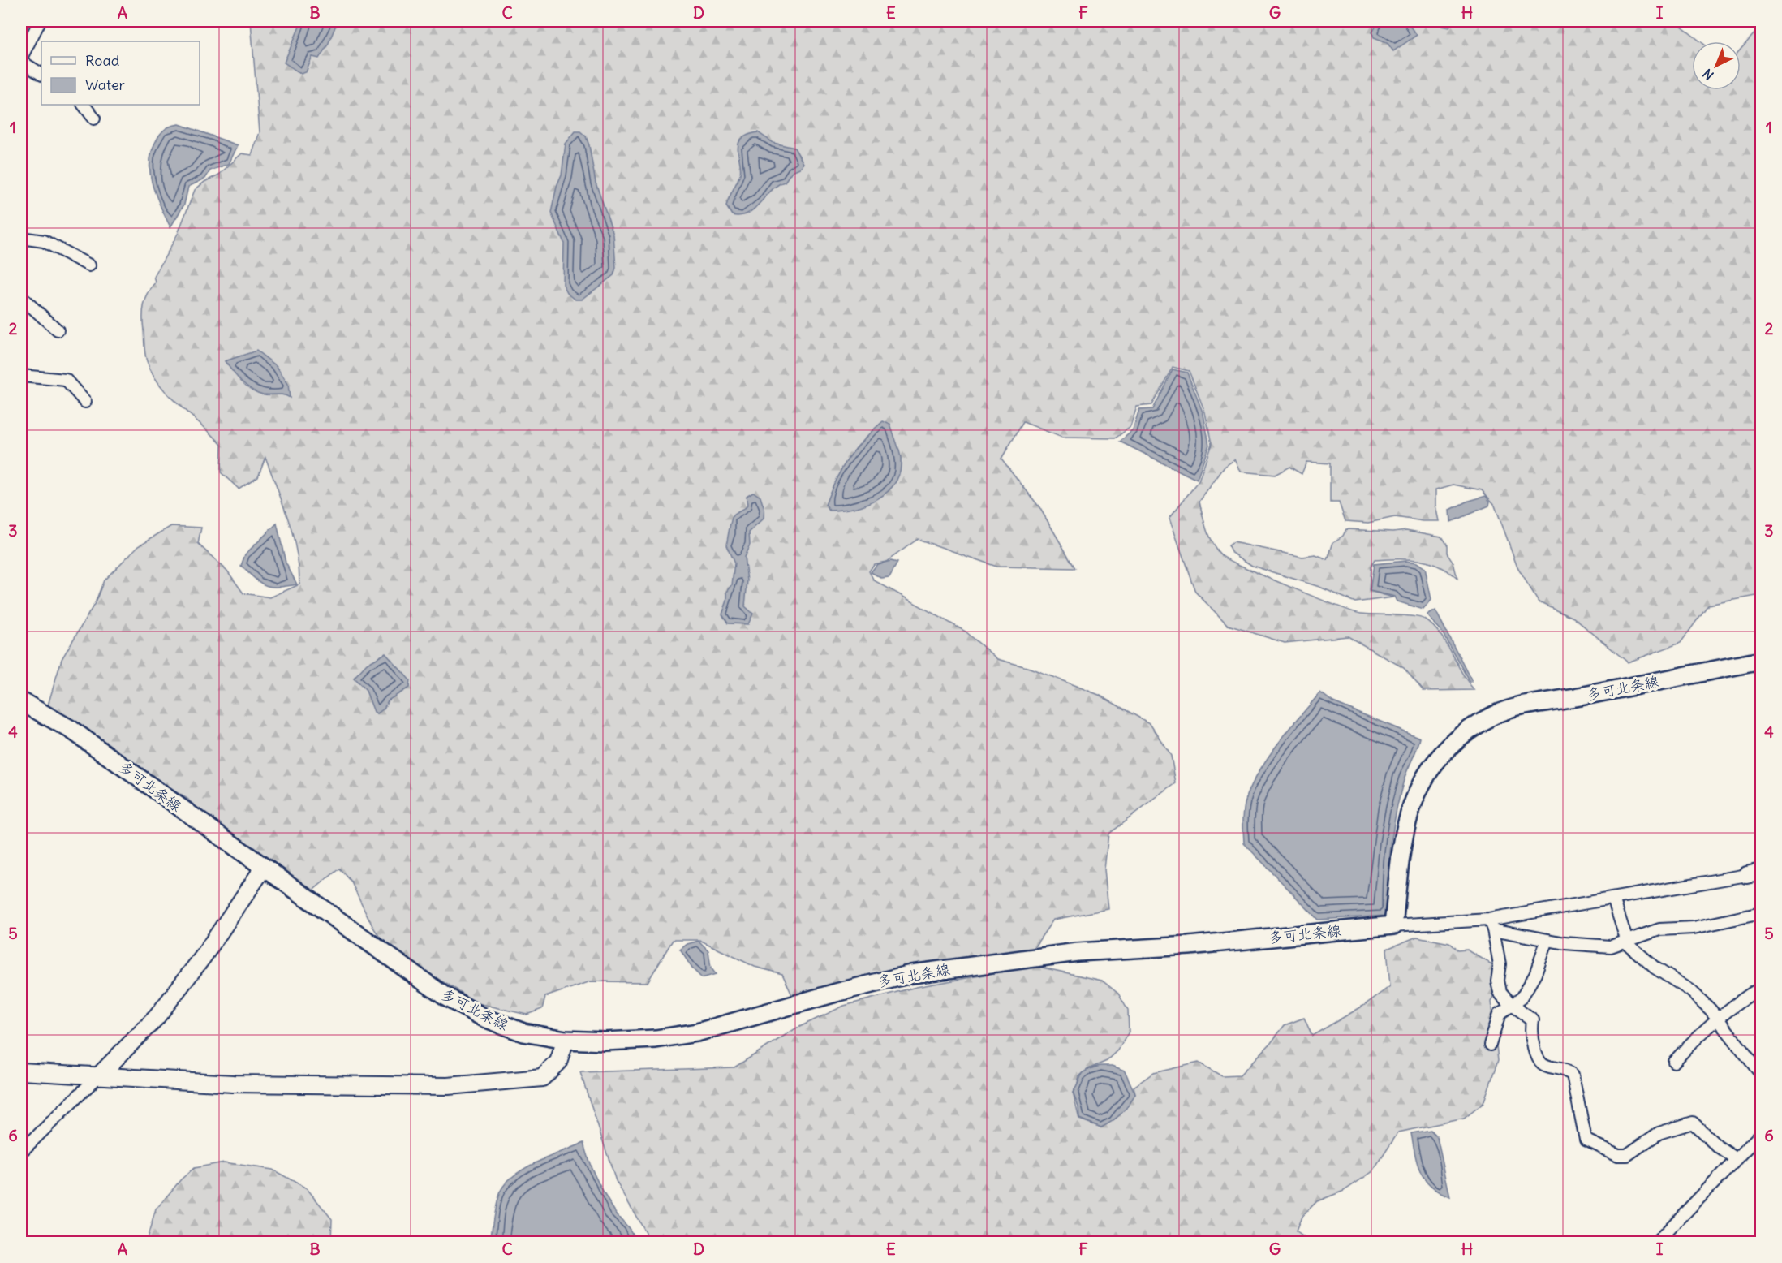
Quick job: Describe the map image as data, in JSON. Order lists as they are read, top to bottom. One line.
{"streets":{"main road":["多可北条線"]},"legend":["Road","Water"],"north":"bottom left","grid":{"columns":["A","B","C","D","E","F","G","H","I"],"rows":["1","2","3","4","5","6"]}}
